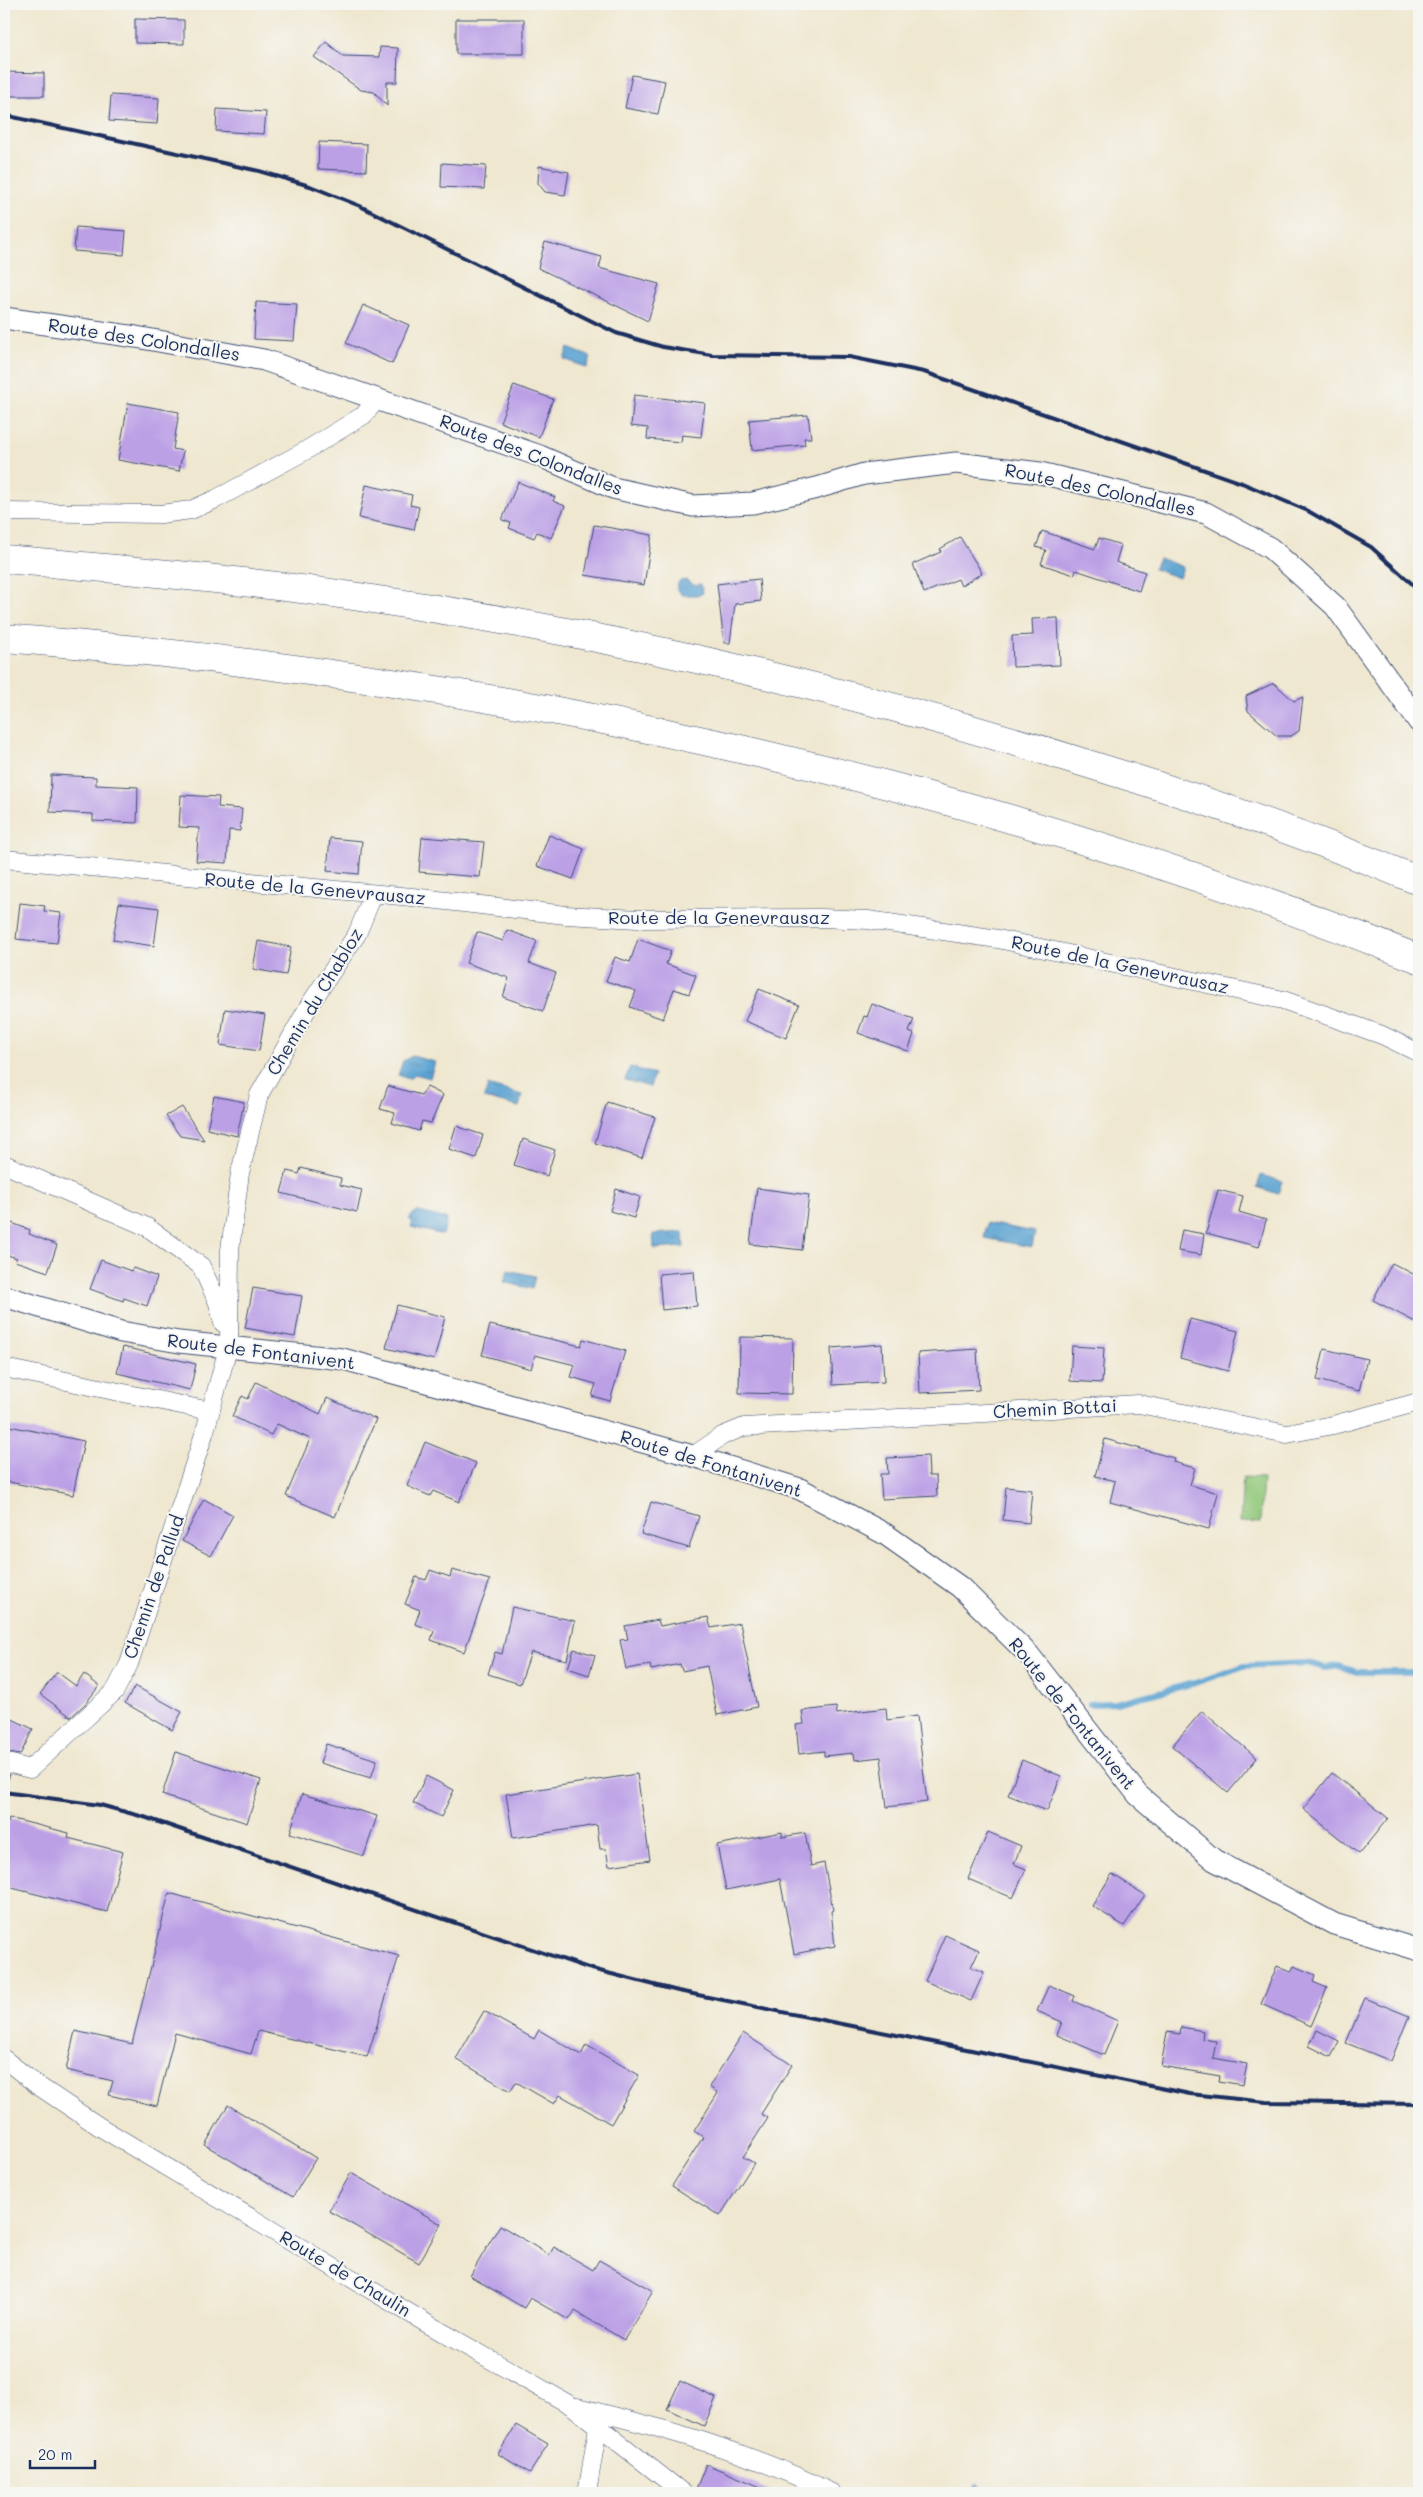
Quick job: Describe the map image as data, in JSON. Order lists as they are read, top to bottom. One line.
{"streets":{"street":["Route des Colondalles","Route de la Genevrausaz","Chemin du Chabloz","Route de Fontanivent","Chemin Bottai","Chemin de Pallud","Route de Chaulin"]},"crossings":[["Route de la Genevrausaz","Chemin du Chabloz"],["Chemin du Chabloz","Route de Fontanivent"],["Chemin du Chabloz","Chemin de Pallud"],["Route de Fontanivent","Chemin Bottai"],["Route de Fontanivent","Chemin de Pallud"]],"scale_bar":"20 m"}
